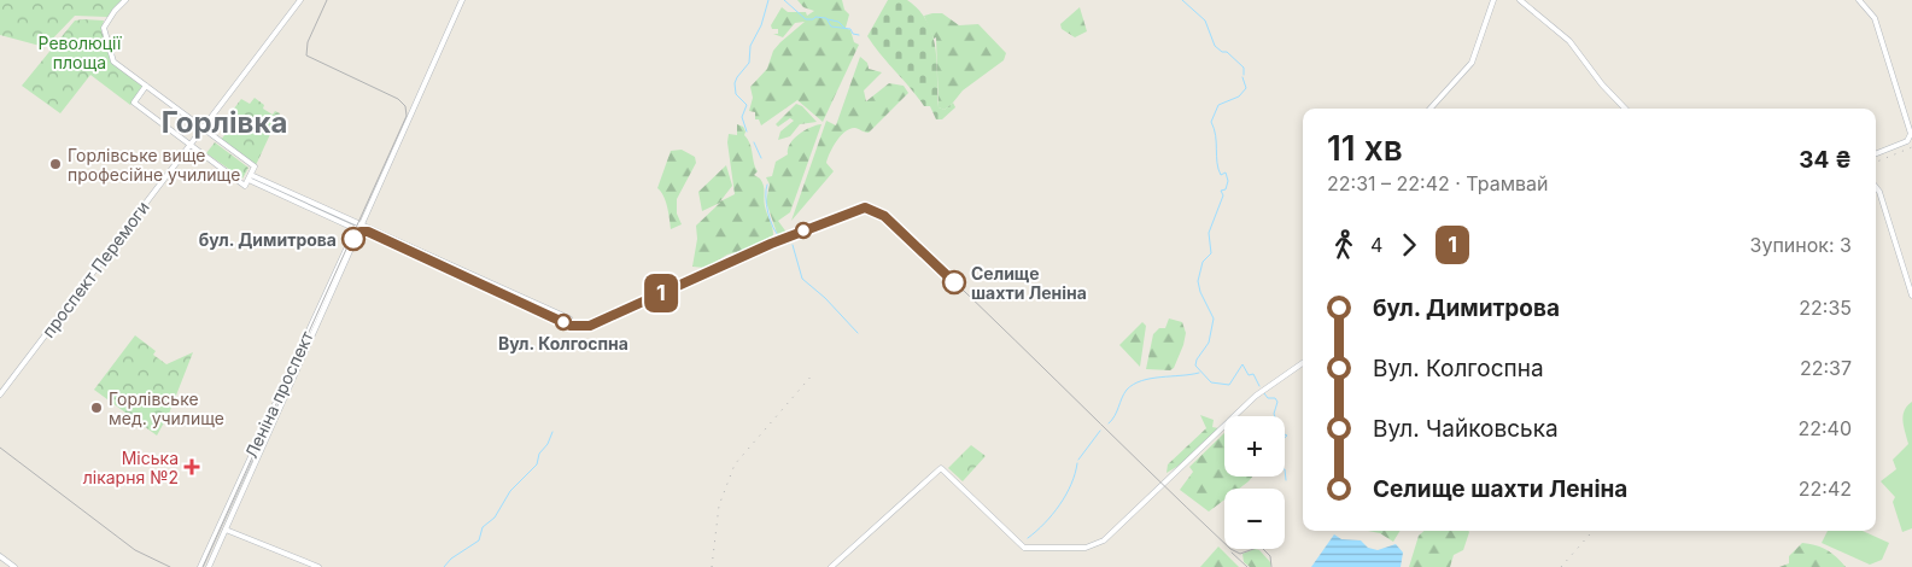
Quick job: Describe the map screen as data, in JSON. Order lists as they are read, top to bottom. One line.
{"streets":{"street":["проспект Перемоги","Леніна проспект"]},"districts":["Горлівка"],"parks":["Революції площа"],"places":{"other":["Горлівське вище професійне училище","бул. Димитрова","Селище шахти Леніна","Вул. Колгоспна","Горлівське мед. училище"],"health":["Міська лікарня №2"]},"lines":["tram line 1"],"page":{"on_map":"1","heading":["11 хв","22:31 – 22:42 · Трамвай","34 ₴"],"legs":["4","1","Зупинок: 3"],"list":[{"name":"бул. Димитрова","value":"22:35"},{"name":"Вул. Колгоспна","value":"22:37"},{"name":"Вул. Чайковська","value":"22:40"},{"name":"Селище шахти Леніна","value":"22:42"}],"map_buttons":["+","−"]}}
